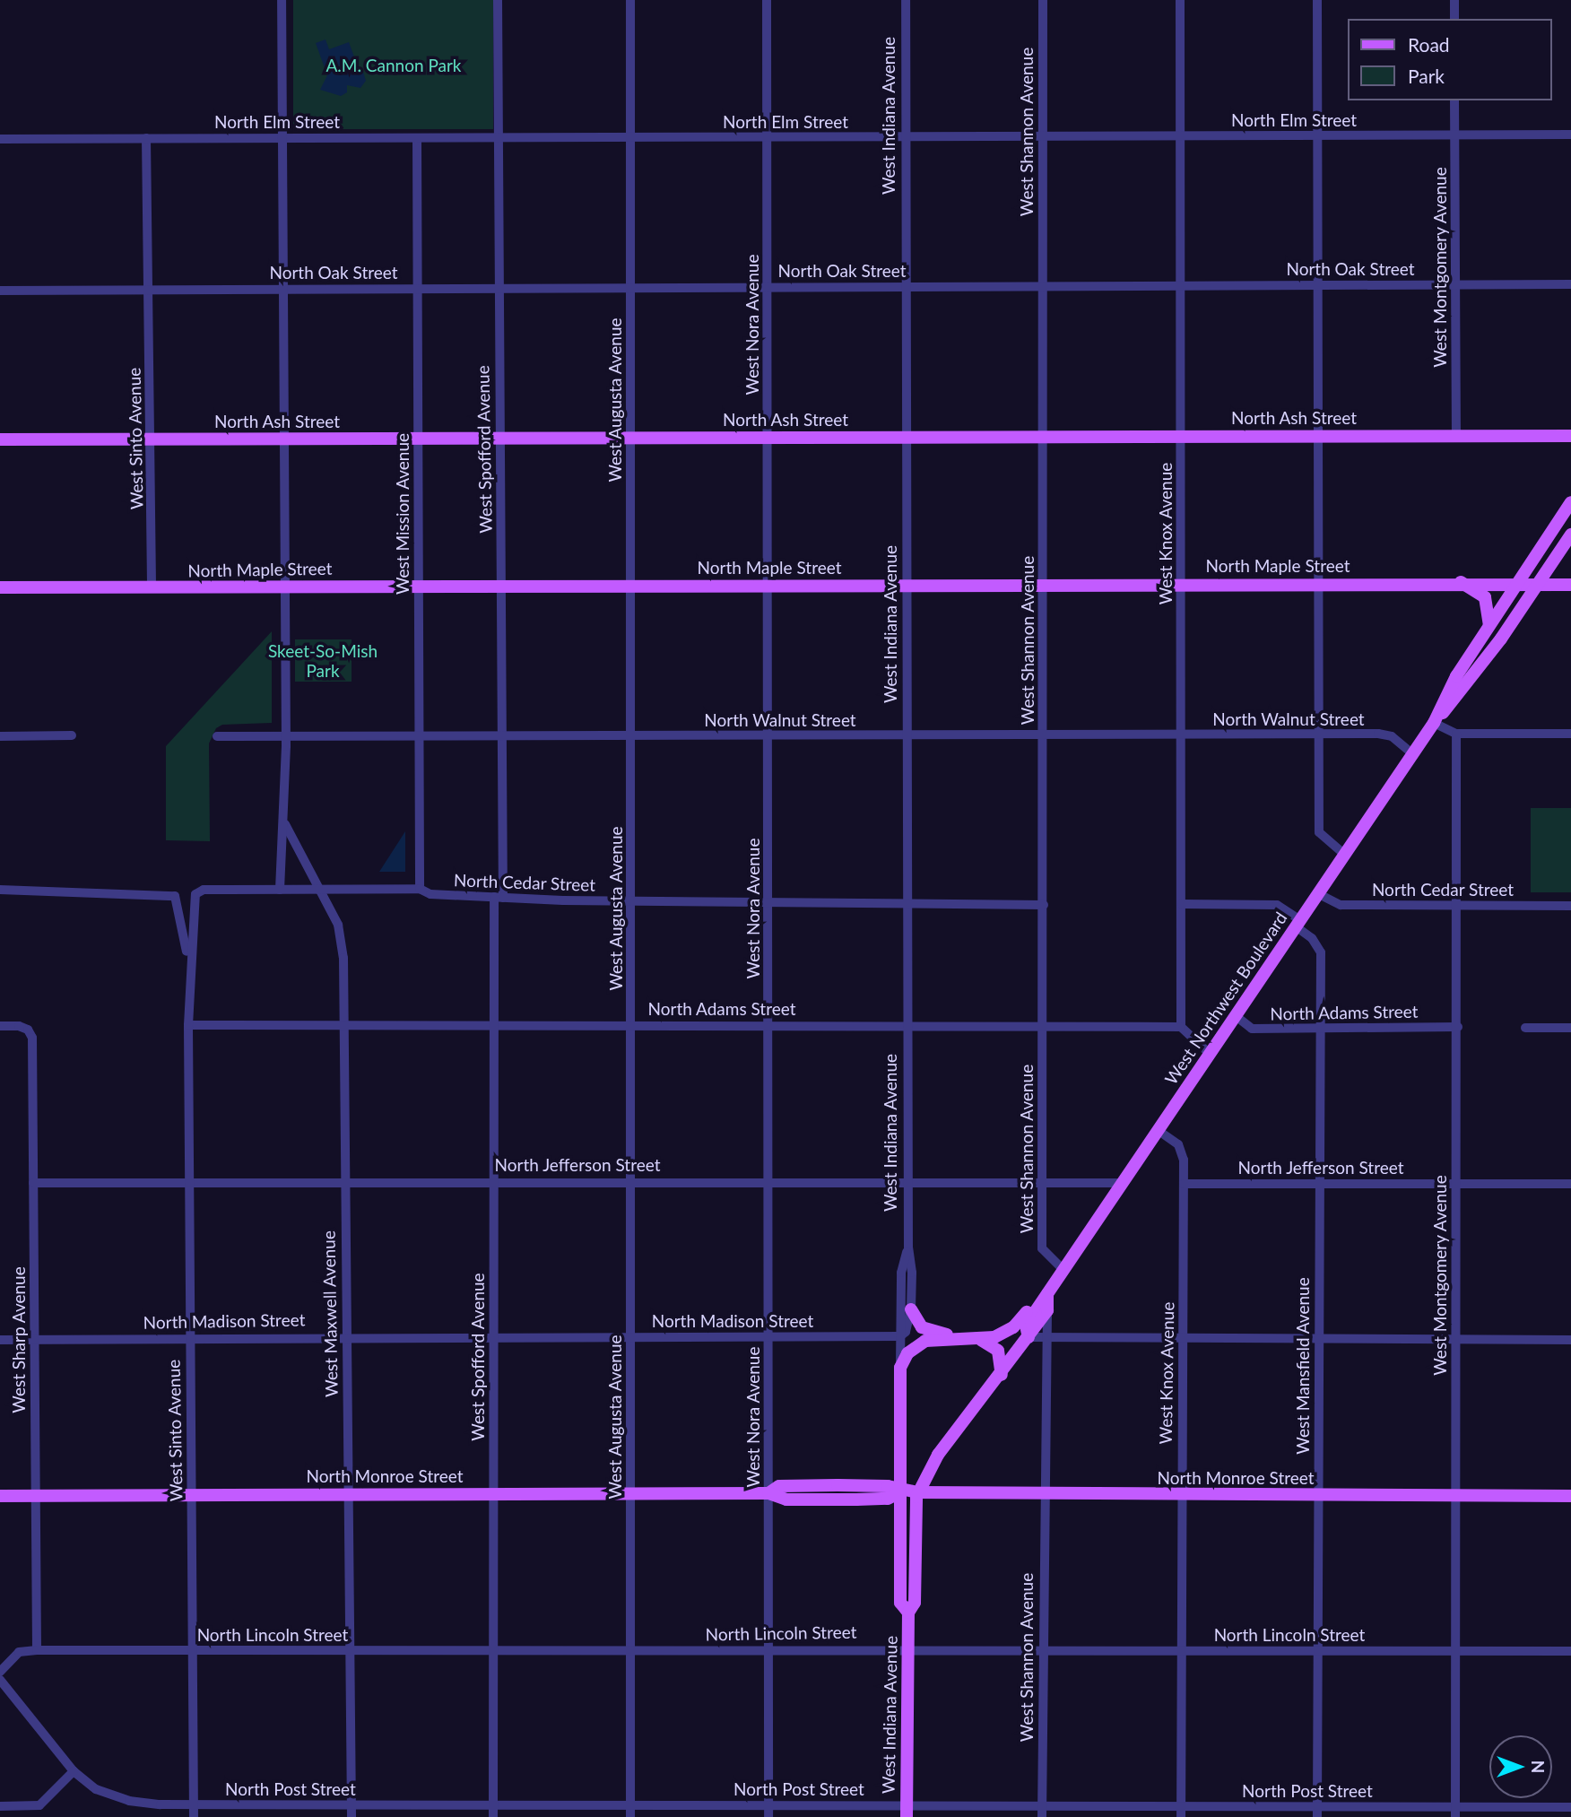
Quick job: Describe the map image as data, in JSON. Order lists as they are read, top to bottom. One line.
{"streets":{"main road":["West Indiana Avenue","North Ash Street","North Maple Street","West Northwest Boulevard","North Monroe Street"],"street":["North Elm Street","West Shannon Avenue","West Montgomery Avenue","North Oak Street","West Nora Avenue","West Augusta Avenue","West Sinto Avenue","West Spofford Avenue","West Mission Avenue","West Knox Avenue","North Walnut Street","North Cedar Street","North Adams Street","North Jefferson Street","West Maxwell Avenue","North Madison Street","West Sharp Avenue","West Mansfield Avenue","North Lincoln Street","North Post Street"]},"crossings":[["West Indiana Avenue","North Elm Street"],["West Indiana Avenue","North Oak Street"],["West Indiana Avenue","North Ash Street"],["West Indiana Avenue","North Maple Street"],["West Indiana Avenue","North Walnut Street"],["West Indiana Avenue","North Cedar Street"],["West Indiana Avenue","West Northwest Boulevard"],["West Indiana Avenue","North Adams Street"],["West Indiana Avenue","North Jefferson Street"],["West Indiana Avenue","North Madison Street"],["West Indiana Avenue","North Monroe Street"],["West Indiana Avenue","North Lincoln Street"],["West Indiana Avenue","North Post Street"],["North Elm Street","West Shannon Avenue"],["North Elm Street","West Montgomery Avenue"],["North Elm Street","West Nora Avenue"],["North Elm Street","West Augusta Avenue"],["North Elm Street","West Sinto Avenue"],["North Elm Street","West Spofford Avenue"],["North Elm Street","West Mission Avenue"],["North Elm Street","West Knox Avenue"],["North Elm Street","West Maxwell Avenue"],["West Shannon Avenue","North Oak Street"],["West Shannon Avenue","North Ash Street"],["West Shannon Avenue","North Maple Street"],["West Shannon Avenue","North Walnut Street"],["West Shannon Avenue","North Cedar Street"],["West Shannon Avenue","West Northwest Boulevard"],["West Shannon Avenue","North Adams Street"],["West Shannon Avenue","North Jefferson Street"],["West Shannon Avenue","North Monroe Street"],["West Shannon Avenue","North Lincoln Street"],["West Shannon Avenue","North Post Street"],["West Montgomery Avenue","North Oak Street"],["West Montgomery Avenue","North Ash Street"],["West Montgomery Avenue","North Cedar Street"],["West Montgomery Avenue","North Adams Street"],["West Montgomery Avenue","North Jefferson Street"],["West Montgomery Avenue","North Monroe Street"],["West Montgomery Avenue","North Lincoln Street"],["West Montgomery Avenue","North Post Street"],["North Oak Street","West Nora Avenue"],["North Oak Street","West Augusta Avenue"],["North Oak Street","West Sinto Avenue"],["North Oak Street","West Spofford Avenue"],["North Oak Street","West Mission Avenue"],["North Oak Street","West Knox Avenue"],["North Oak Street","West Maxwell Avenue"],["West Nora Avenue","North Ash Street"],["West Nora Avenue","North Maple Street"],["West Nora Avenue","North Walnut Street"],["West Nora Avenue","North Cedar Street"],["West Nora Avenue","North Adams Street"],["West Nora Avenue","North Jefferson Street"],["West Nora Avenue","North Madison Street"],["West Nora Avenue","North Monroe Street"],["West Nora Avenue","North Lincoln Street"],["West Nora Avenue","North Post Street"],["West Augusta Avenue","North Ash Street"],["West Augusta Avenue","North Maple Street"],["West Augusta Avenue","North Walnut Street"],["West Augusta Avenue","North Cedar Street"],["West Augusta Avenue","North Adams Street"],["West Augusta Avenue","North Jefferson Street"],["West Augusta Avenue","North Madison Street"],["West Augusta Avenue","North Monroe Street"],["West Augusta Avenue","North Lincoln Street"],["West Augusta Avenue","North Post Street"],["North Ash Street","West Sinto Avenue"],["North Ash Street","West Spofford Avenue"],["North Ash Street","West Mission Avenue"],["North Ash Street","West Knox Avenue"],["North Ash Street","West Maxwell Avenue"],["West Sinto Avenue","North Maple Street"],["West Sinto Avenue","North Cedar Street"],["West Sinto Avenue","North Adams Street"],["West Sinto Avenue","North Jefferson Street"],["West Sinto Avenue","North Madison Street"],["West Sinto Avenue","North Monroe Street"],["West Sinto Avenue","North Lincoln Street"],["West Sinto Avenue","North Post Street"],["West Spofford Avenue","North Maple Street"],["West Spofford Avenue","North Walnut Street"],["West Spofford Avenue","North Cedar Street"],["West Spofford Avenue","North Adams Street"],["West Spofford Avenue","North Jefferson Street"],["West Spofford Avenue","North Madison Street"],["West Spofford Avenue","North Monroe Street"],["West Spofford Avenue","North Lincoln Street"],["West Spofford Avenue","North Post Street"],["West Mission Avenue","North Maple Street"],["West Mission Avenue","North Walnut Street"],["West Mission Avenue","North Cedar Street"],["West Knox Avenue","North Maple Street"],["West Knox Avenue","North Walnut Street"],["West Knox Avenue","West Northwest Boulevard"],["West Knox Avenue","North Adams Street"],["West Knox Avenue","North Jefferson Street"],["West Knox Avenue","North Monroe Street"],["West Knox Avenue","North Lincoln Street"],["West Knox Avenue","North Post Street"],["North Maple Street","West Maxwell Avenue"],["North Walnut Street","West Northwest Boulevard"],["North Walnut Street","West Maxwell Avenue"],["North Cedar Street","West Northwest Boulevard"],["North Cedar Street","West Maxwell Avenue"],["West Northwest Boulevard","North Adams Street"],["West Northwest Boulevard","North Jefferson Street"],["West Northwest Boulevard","West Mansfield Avenue"],["North Adams Street","West Maxwell Avenue"],["North Adams Street","West Mansfield Avenue"],["North Jefferson Street","West Maxwell Avenue"],["North Jefferson Street","West Sharp Avenue"],["North Jefferson Street","West Mansfield Avenue"],["West Maxwell Avenue","North Madison Street"],["West Maxwell Avenue","North Monroe Street"],["West Maxwell Avenue","North Lincoln Street"],["West Maxwell Avenue","North Post Street"],["North Madison Street","West Sharp Avenue"],["West Sharp Avenue","North Monroe Street"],["West Sharp Avenue","North Lincoln Street"],["West Mansfield Avenue","North Monroe Street"],["West Mansfield Avenue","North Lincoln Street"],["West Mansfield Avenue","North Post Street"]],"parks":["A.M. Cannon Park","Skeet-So-Mish Park"],"legend":["Road","Park"],"north":"right"}
